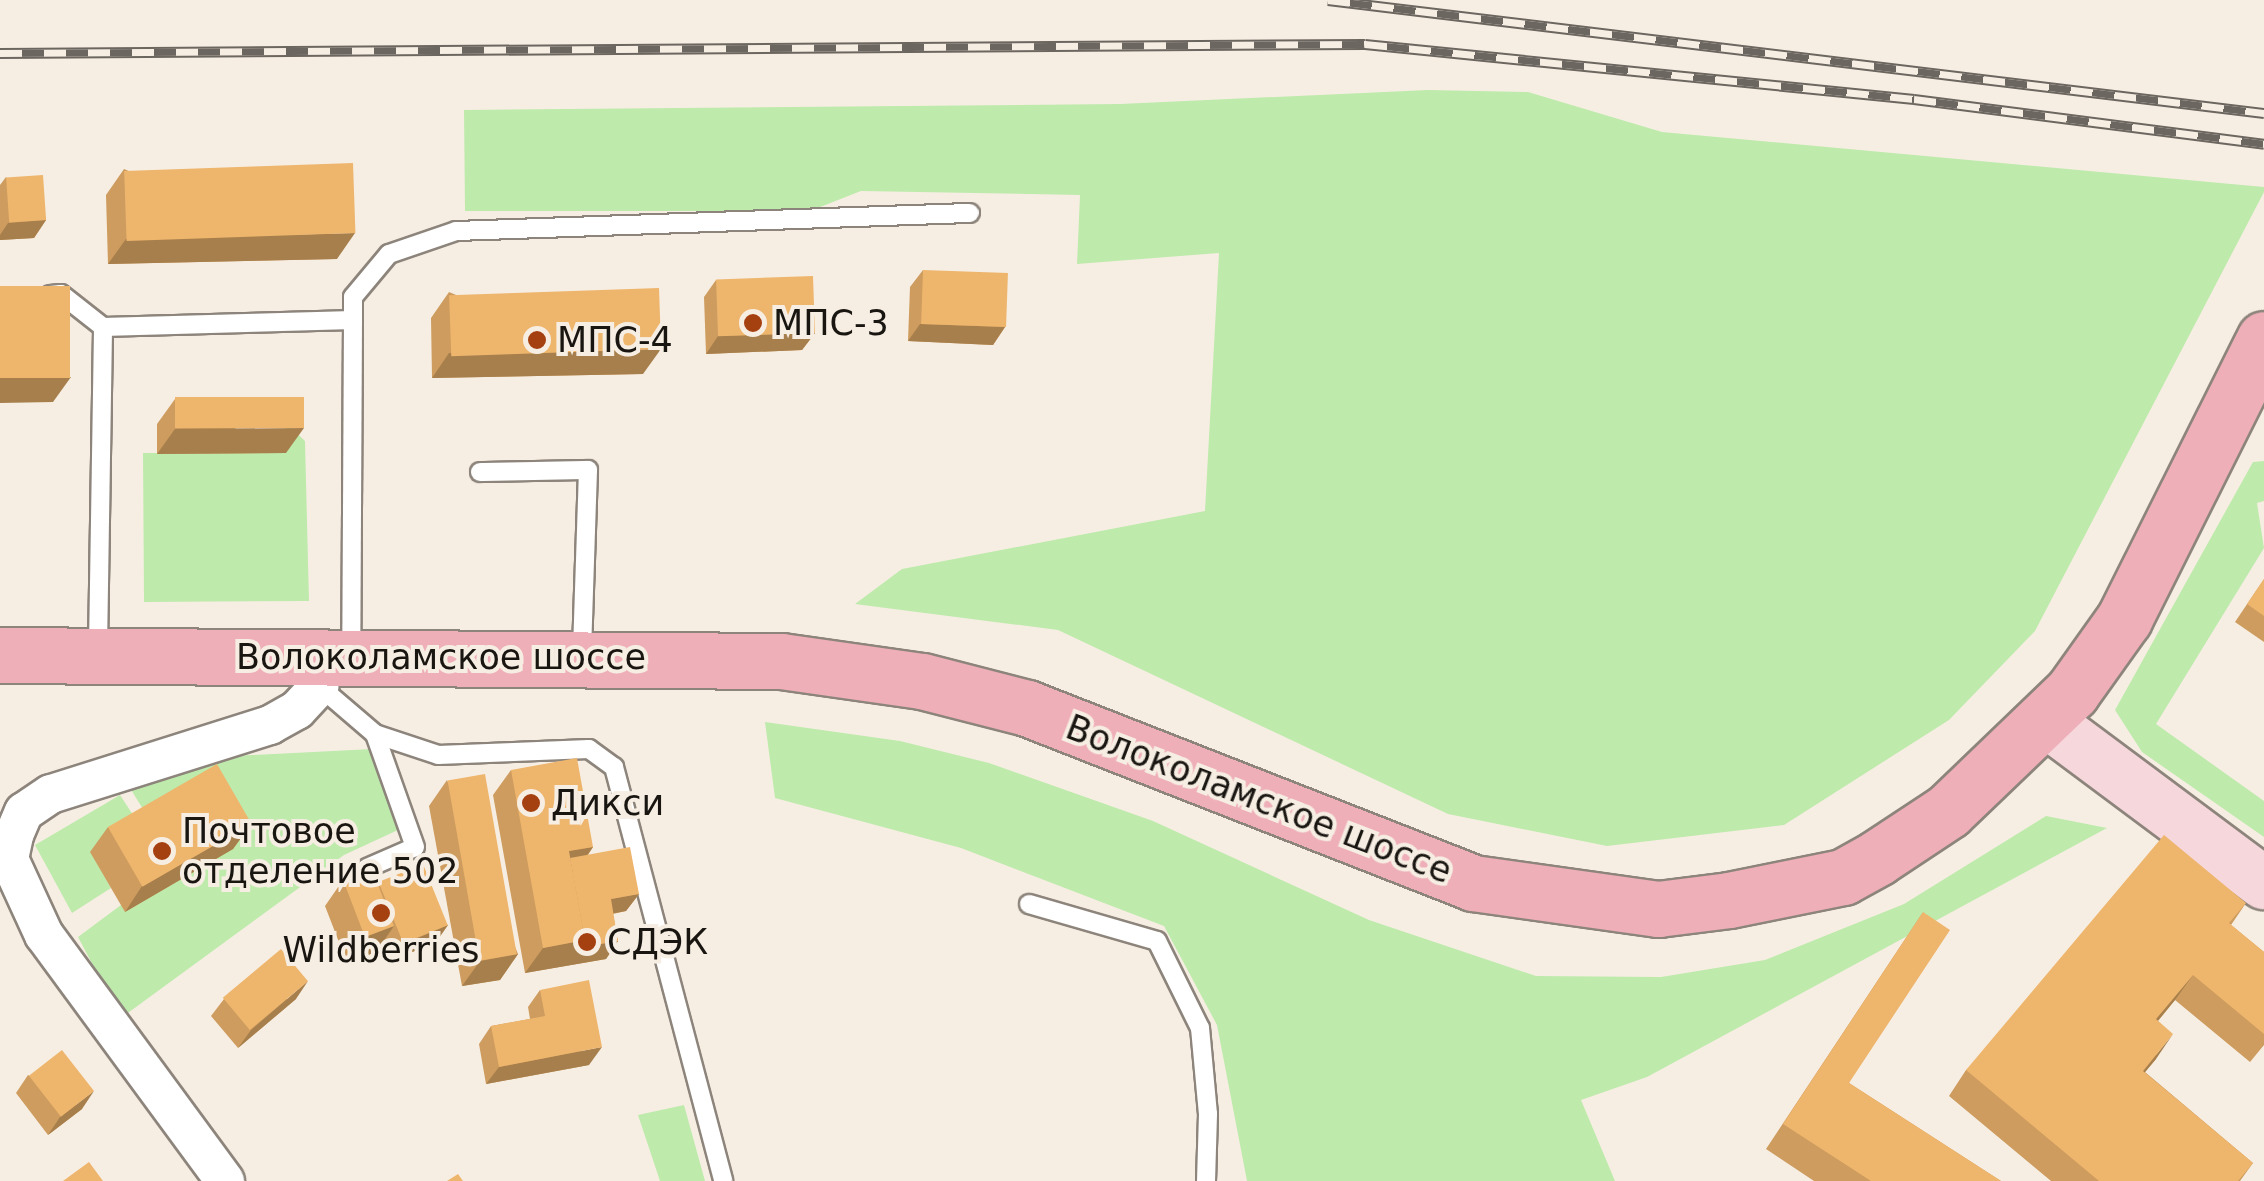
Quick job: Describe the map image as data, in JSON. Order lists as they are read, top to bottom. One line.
{"streets":{"main road":["Волоколамское шоссе"]},"places":["МПС-3","МПС-4","Дикси","Почтовое отделение 502","Wildberries","СДЭК"]}
